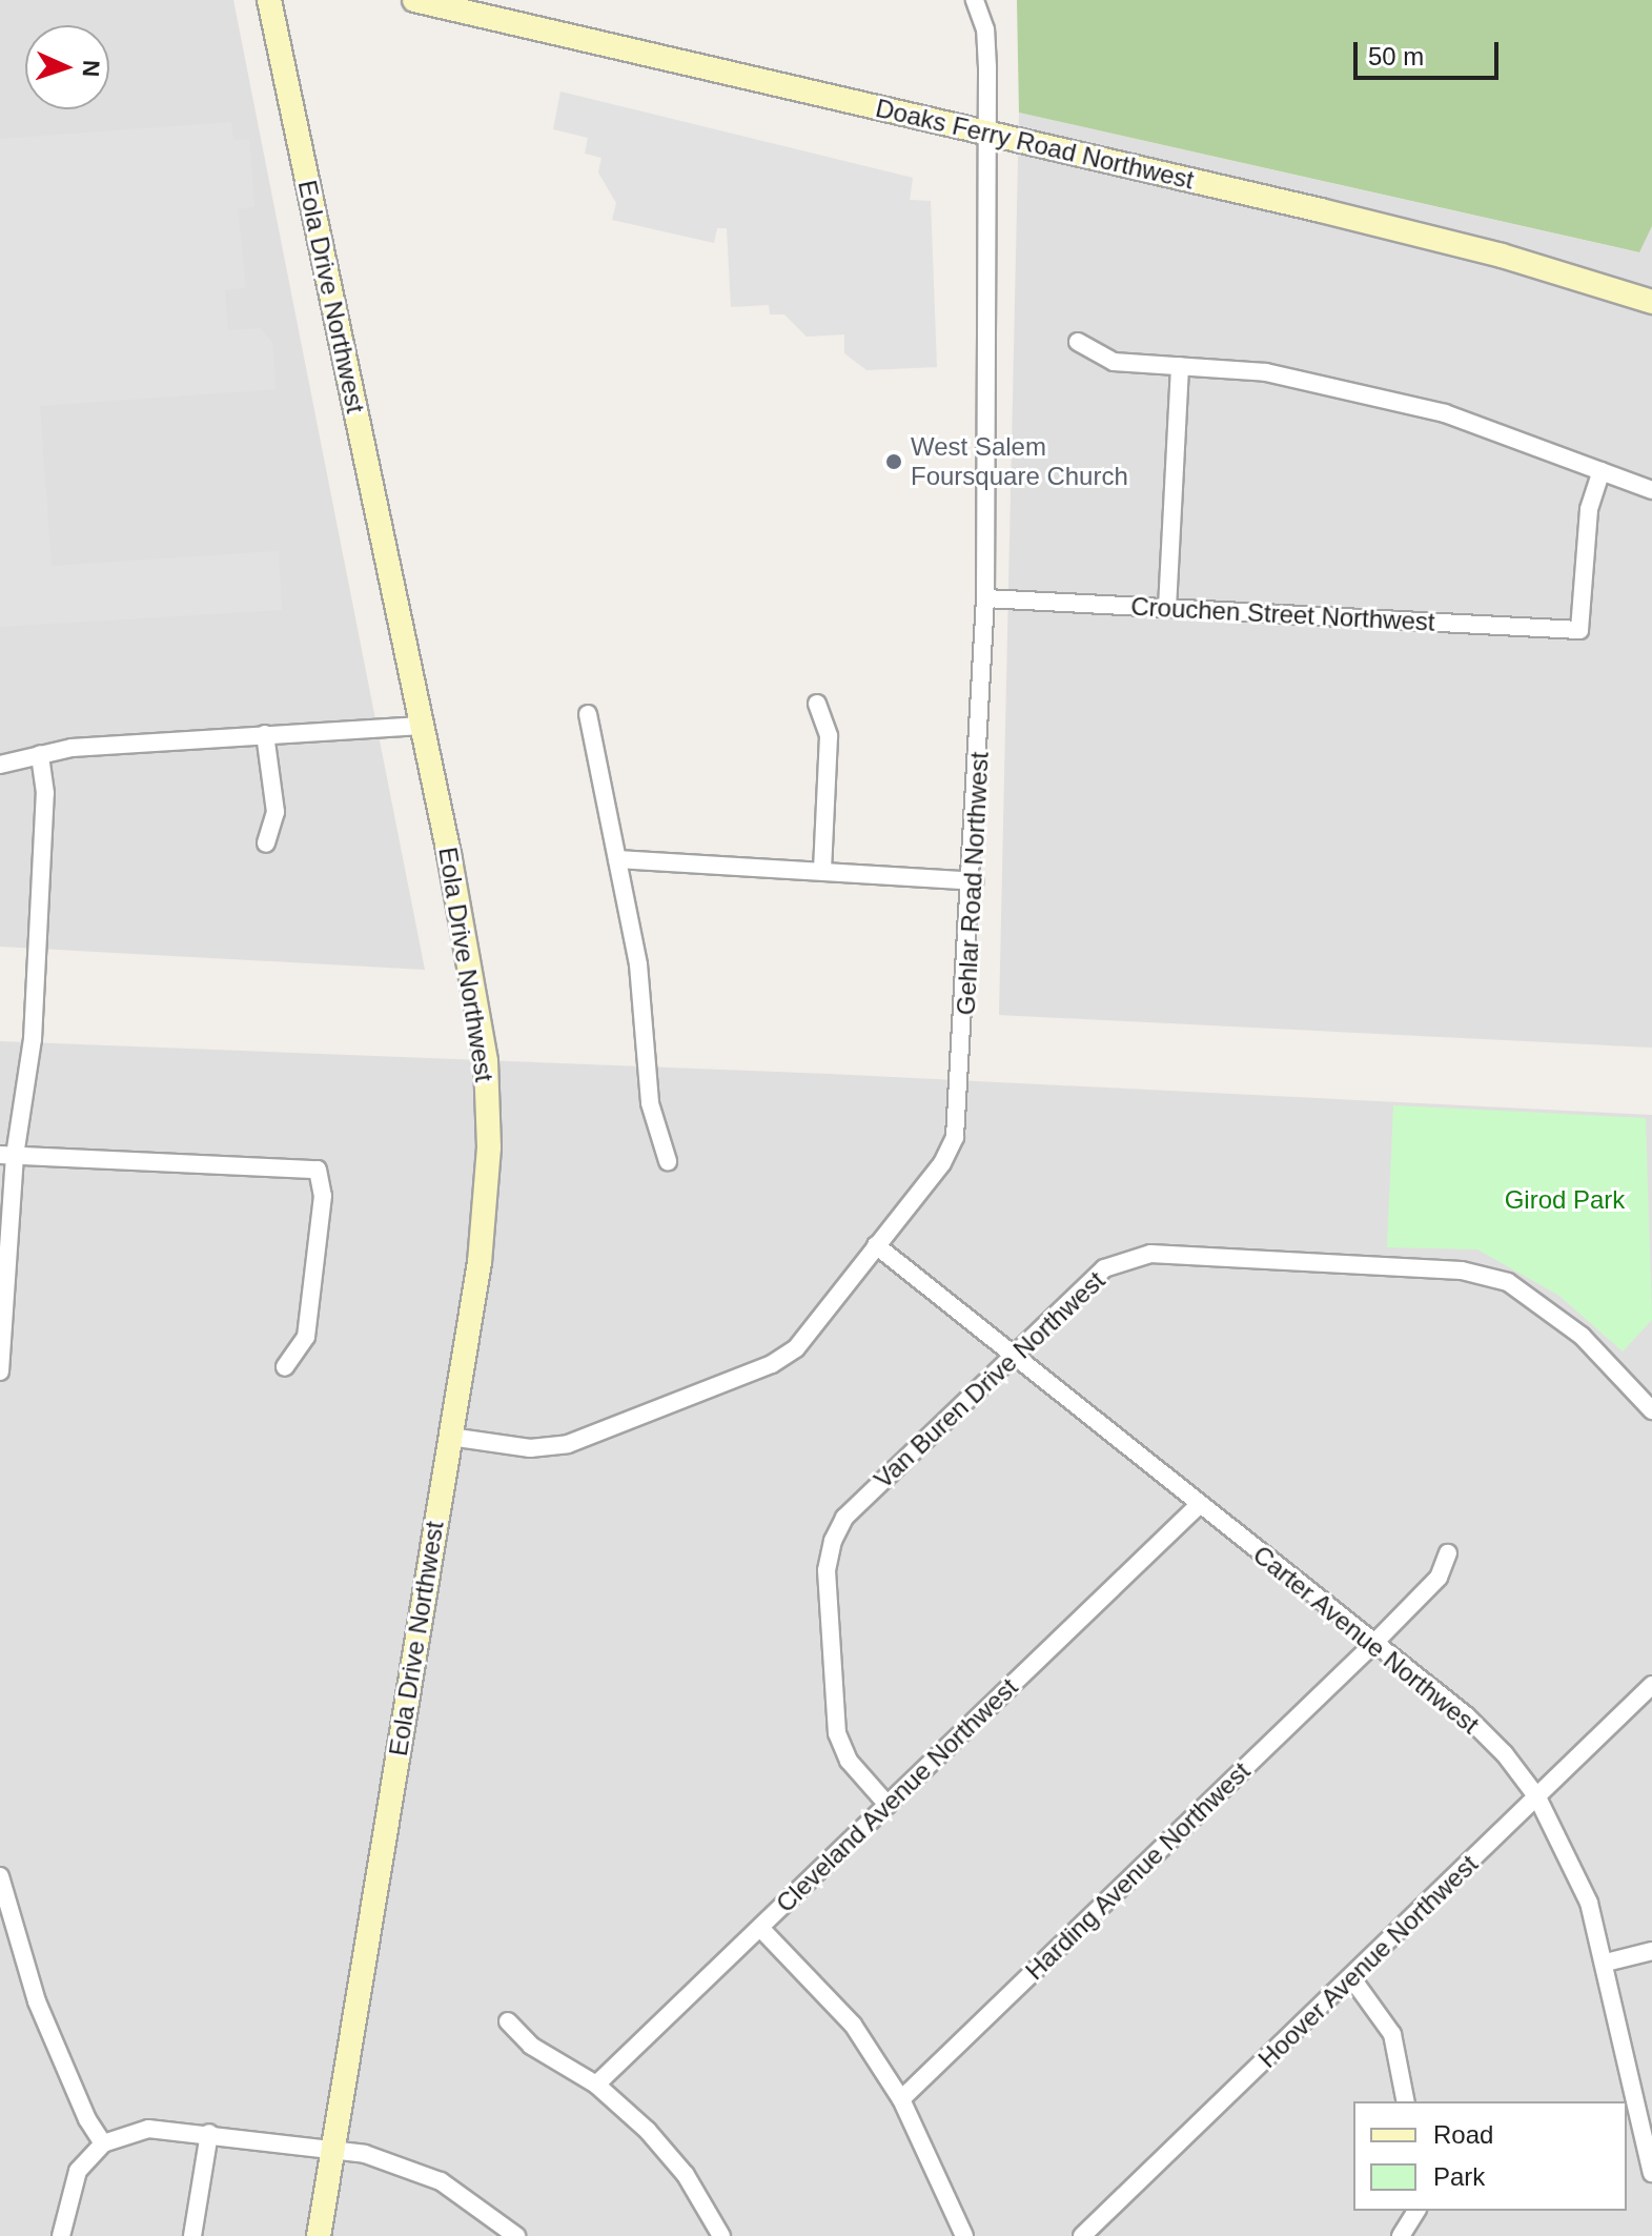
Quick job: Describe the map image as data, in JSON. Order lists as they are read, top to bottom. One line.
{"streets":{"main road":["Doaks Ferry Road Northwest","Eola Drive Northwest"],"street":["Crouchen Street Northwest","Gehlar Road Northwest","Van Buren Drive Northwest","Carter Avenue Northwest","Cleveland Avenue Northwest","Harding Avenue Northwest","Hoover Avenue Northwest"]},"crossings":[["Doaks Ferry Road Northwest","Gehlar Road Northwest"],["Eola Drive Northwest","Gehlar Road Northwest"],["Crouchen Street Northwest","Gehlar Road Northwest"],["Gehlar Road Northwest","Carter Avenue Northwest"],["Van Buren Drive Northwest","Carter Avenue Northwest"],["Van Buren Drive Northwest","Cleveland Avenue Northwest"],["Carter Avenue Northwest","Cleveland Avenue Northwest"],["Carter Avenue Northwest","Harding Avenue Northwest"],["Carter Avenue Northwest","Hoover Avenue Northwest"]],"parks":["Girod Park"],"places":["West Salem Foursquare Church"],"legend":["Road","Park"],"scale_bar":"50 m","north":"right"}
